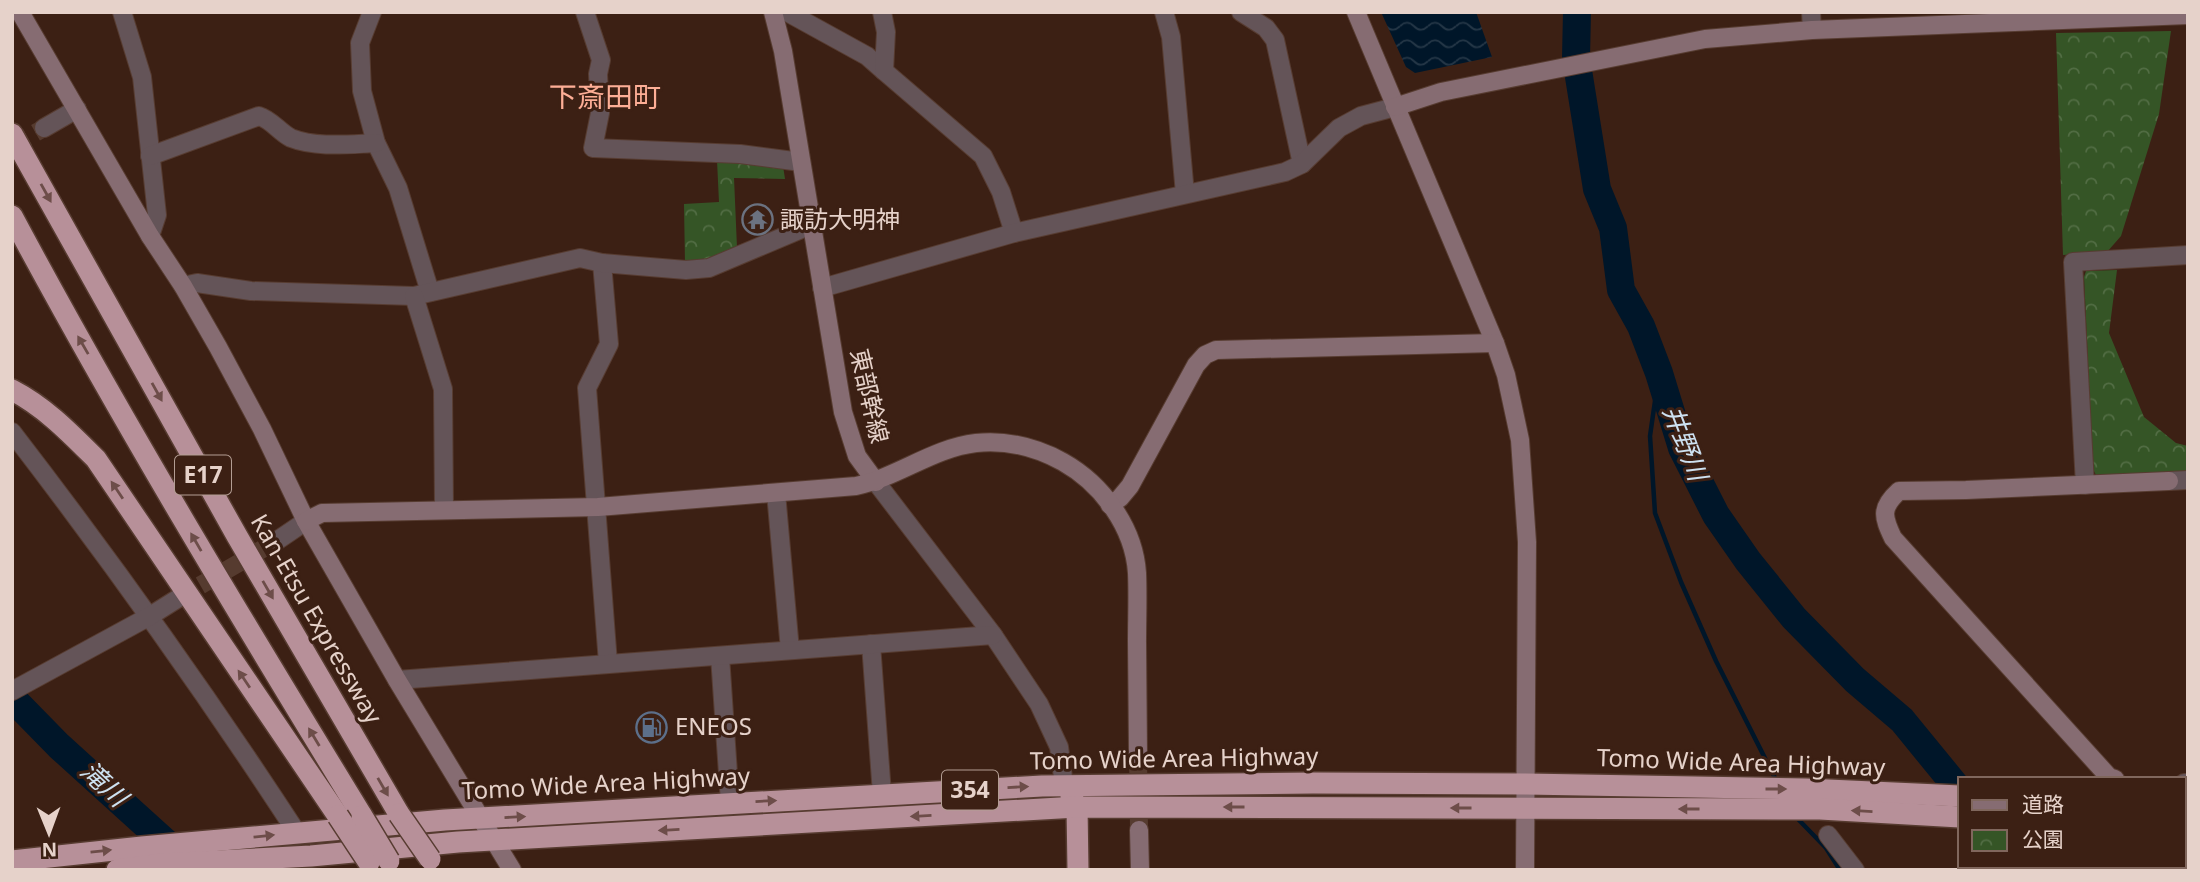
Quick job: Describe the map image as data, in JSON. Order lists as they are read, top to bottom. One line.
{"streets":{"highway":["E17","Kan-Etsu Expressway","Tomo Wide Area Highway","354"],"street":["東部幹線"]},"districts":["下斎田町"],"water":["井野川","滝川"],"places":{"temple":["諏訪大明神"],"fuel station":["ENEOS"]},"legend":["道路","公園"],"north":"bottom"}
